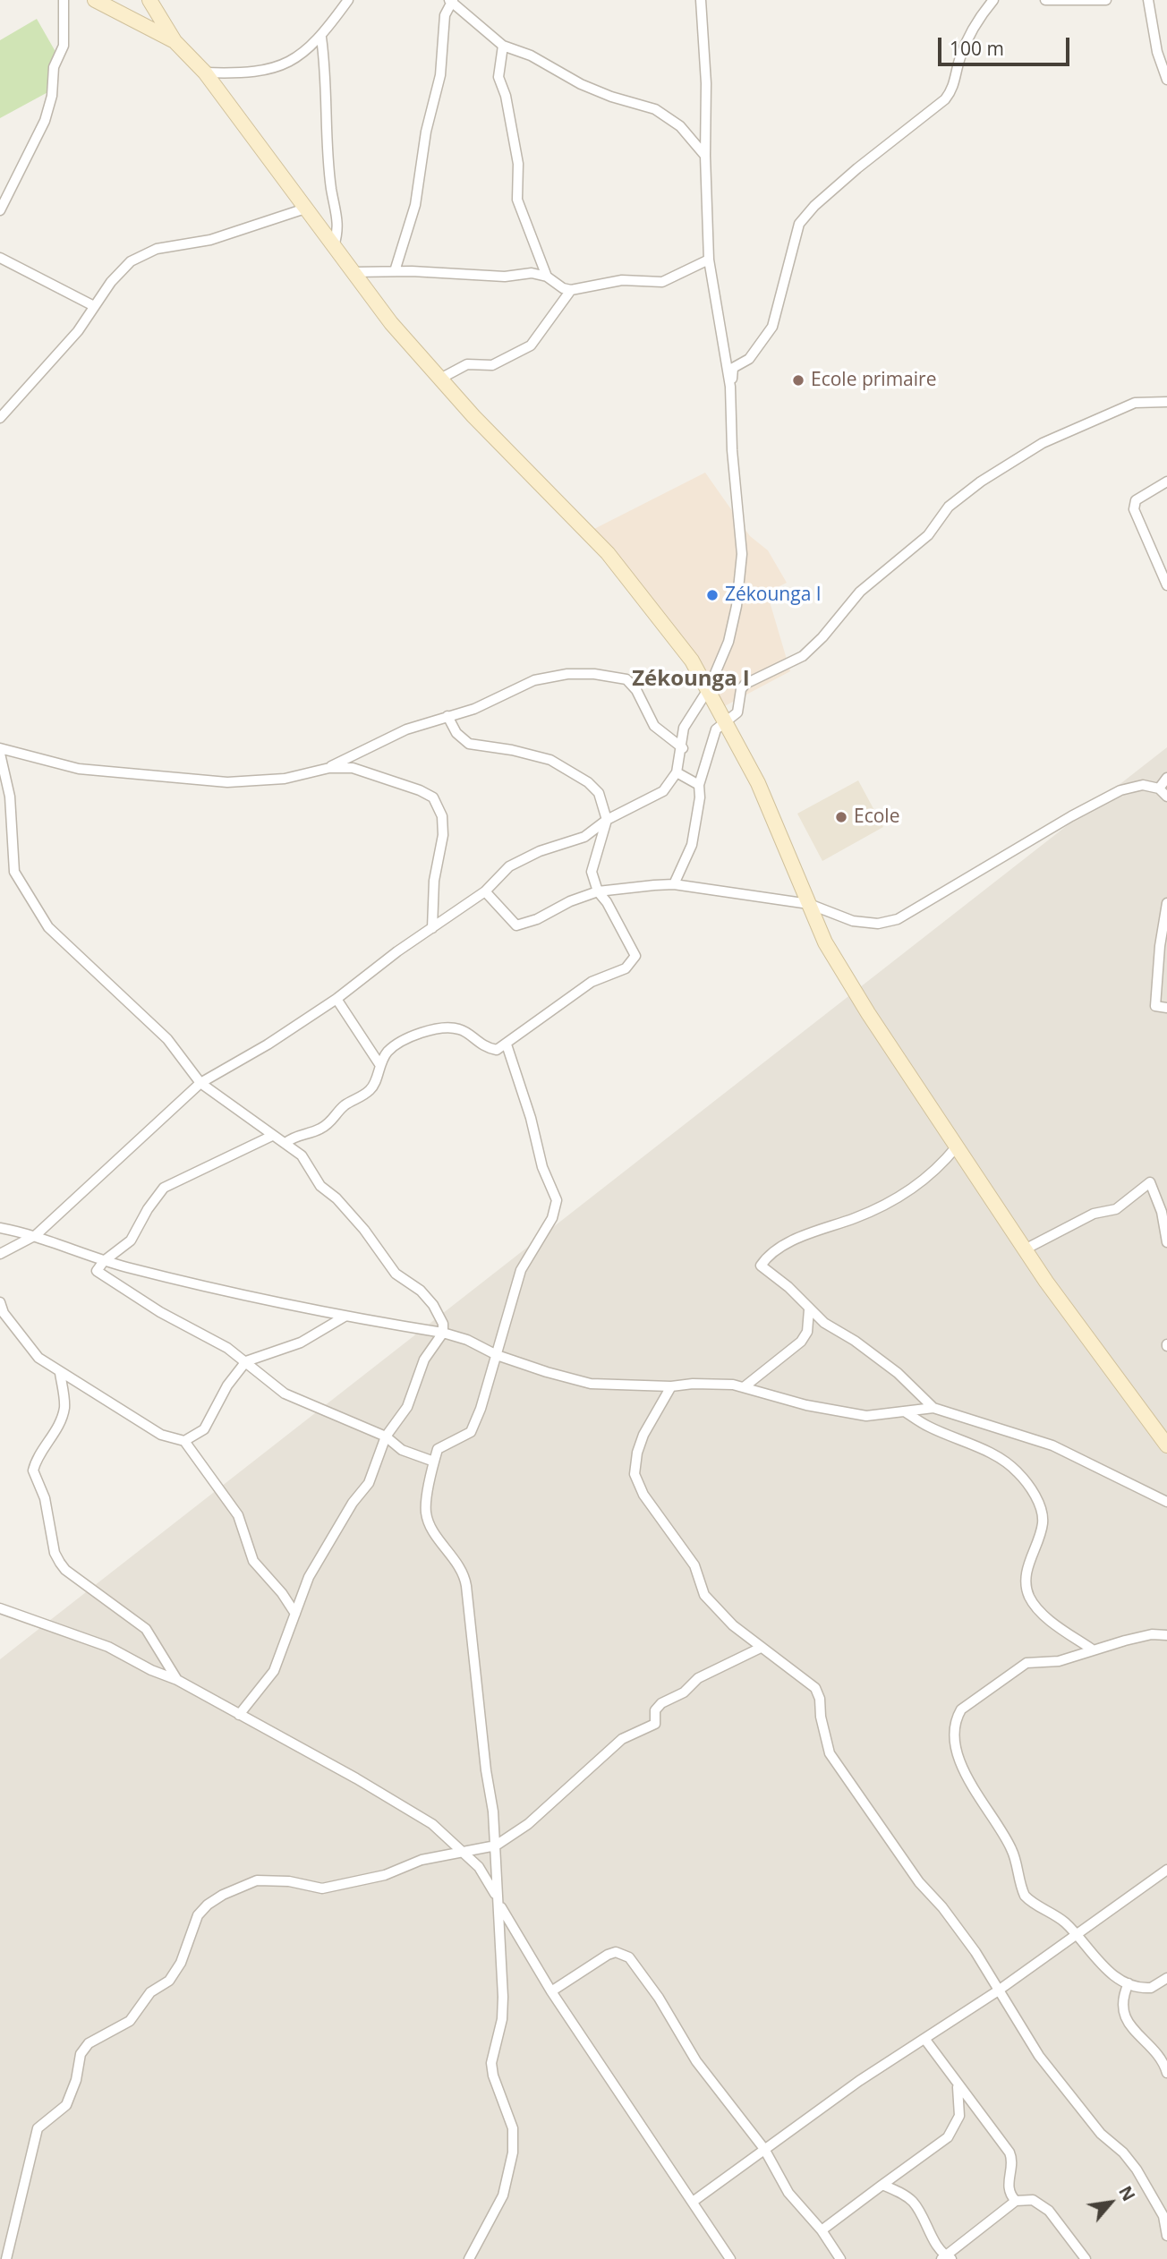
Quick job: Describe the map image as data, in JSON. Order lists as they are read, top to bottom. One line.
{"districts":["Zékounga I"],"places":["Ecole primaire","Zékounga I","Ecole"],"scale_bar":"100 m","north":"top right"}
